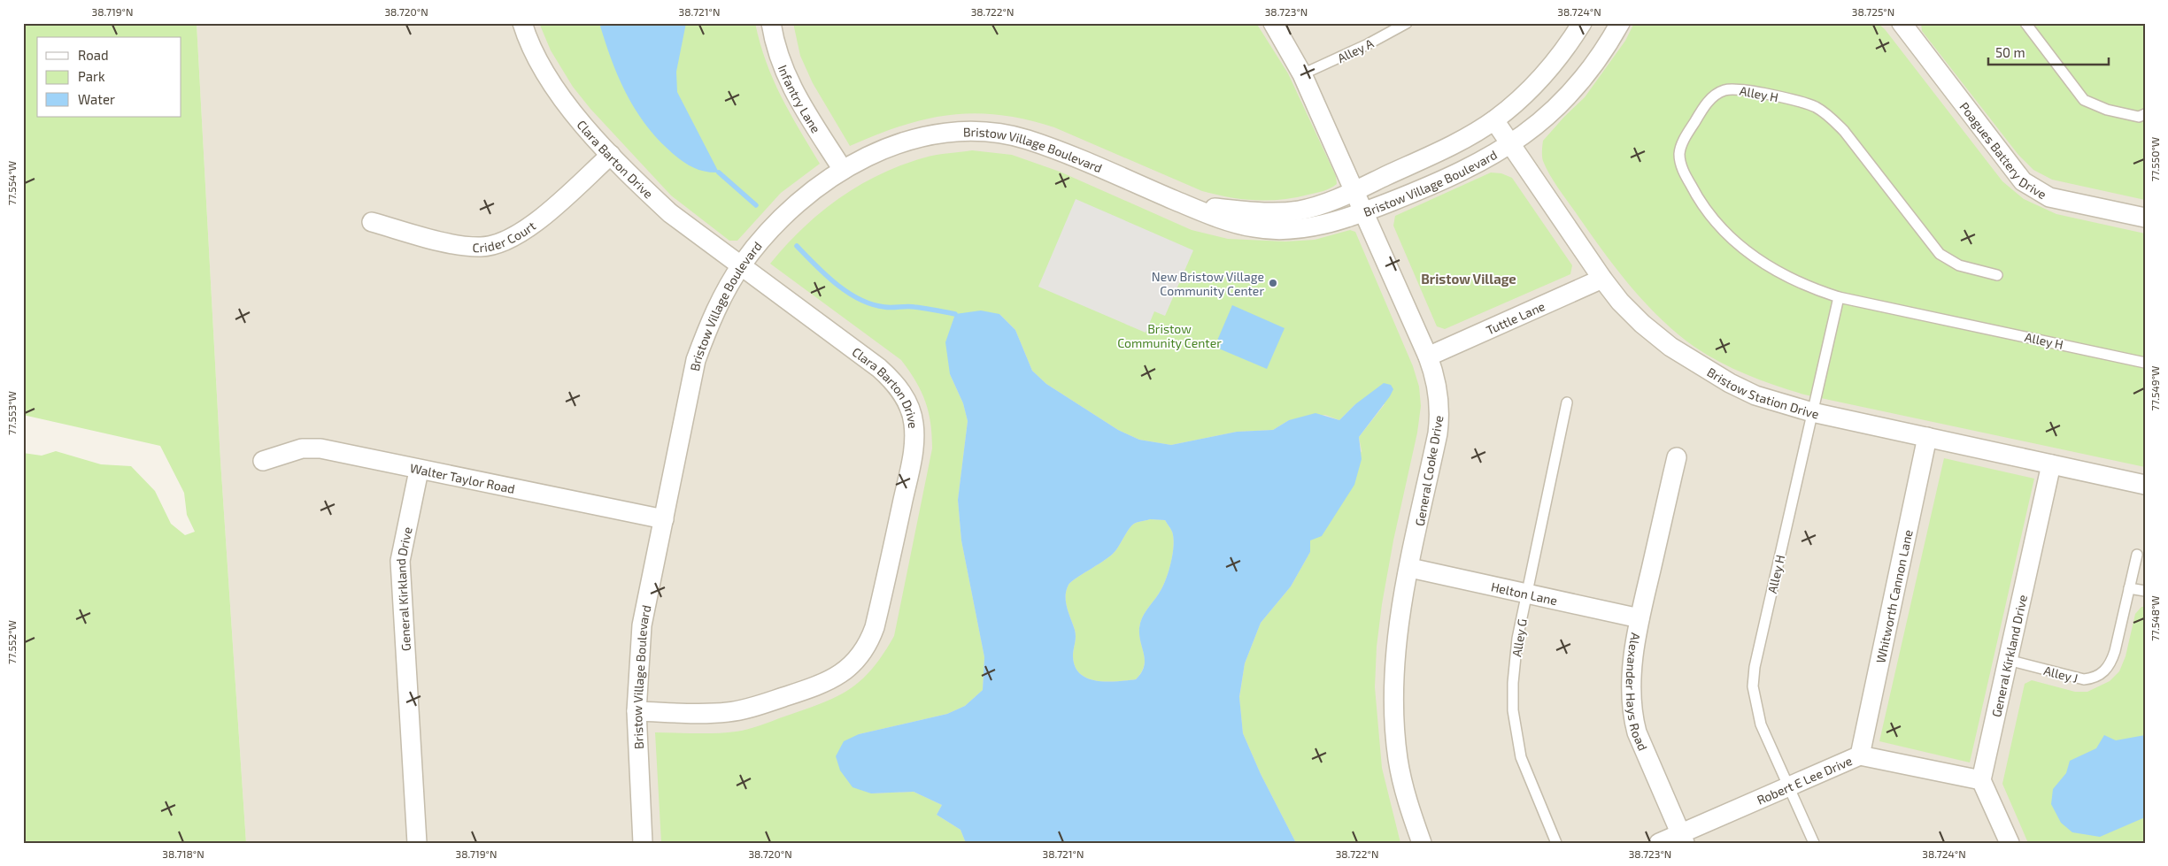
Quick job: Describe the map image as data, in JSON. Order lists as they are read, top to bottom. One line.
{"streets":{"street":["Infantry Lane","Poagues Battery Drive","Bristow Village Boulevard","Clara Barton Drive","Crider Court","Tuttle Lane","Bristow Station Drive","General Cooke Drive","Walter Taylor Road","General Kirkland Drive","Helton Lane","Whitworth Cannon Lane","Alexander Hays Road","Robert E Lee Drive"],"lane":["Alley A","Alley H","Alley G","Alley J"]},"crossings":[["Alley A","General Cooke Drive"],["Alley H","Bristow Station Drive"],["Alley H","Robert E Lee Drive"],["Infantry Lane","Bristow Village Boulevard"],["Bristow Village Boulevard","Clara Barton Drive"],["Bristow Village Boulevard","Bristow Station Drive"],["Bristow Village Boulevard","General Cooke Drive"],["Bristow Village Boulevard","Walter Taylor Road"],["Clara Barton Drive","Crider Court"],["Tuttle Lane","Bristow Station Drive"],["Tuttle Lane","General Cooke Drive"],["Bristow Station Drive","General Kirkland Drive"],["Bristow Station Drive","Whitworth Cannon Lane"],["General Cooke Drive","Helton Lane"],["Walter Taylor Road","General Kirkland Drive"],["General Kirkland Drive","Alley J"],["General Kirkland Drive","Robert E Lee Drive"],["Helton Lane","Alley G"],["Helton Lane","Alexander Hays Road"],["Whitworth Cannon Lane","Robert E Lee Drive"],["Alexander Hays Road","Robert E Lee Drive"]],"districts":["Bristow Village"],"parks":["Bristow Community Center"],"places":["New Bristow Village Community Center"],"legend":["Road","Park","Water"],"scale_bar":"50 m","coordinates":["38.719°N","38.720°N","38.721°N","38.722°N","38.723°N","38.724°N","38.725°N","77.550°W","77.554°W","77.549°W","77.553°W","77.548°W","77.552°W","38.718°N"]}
